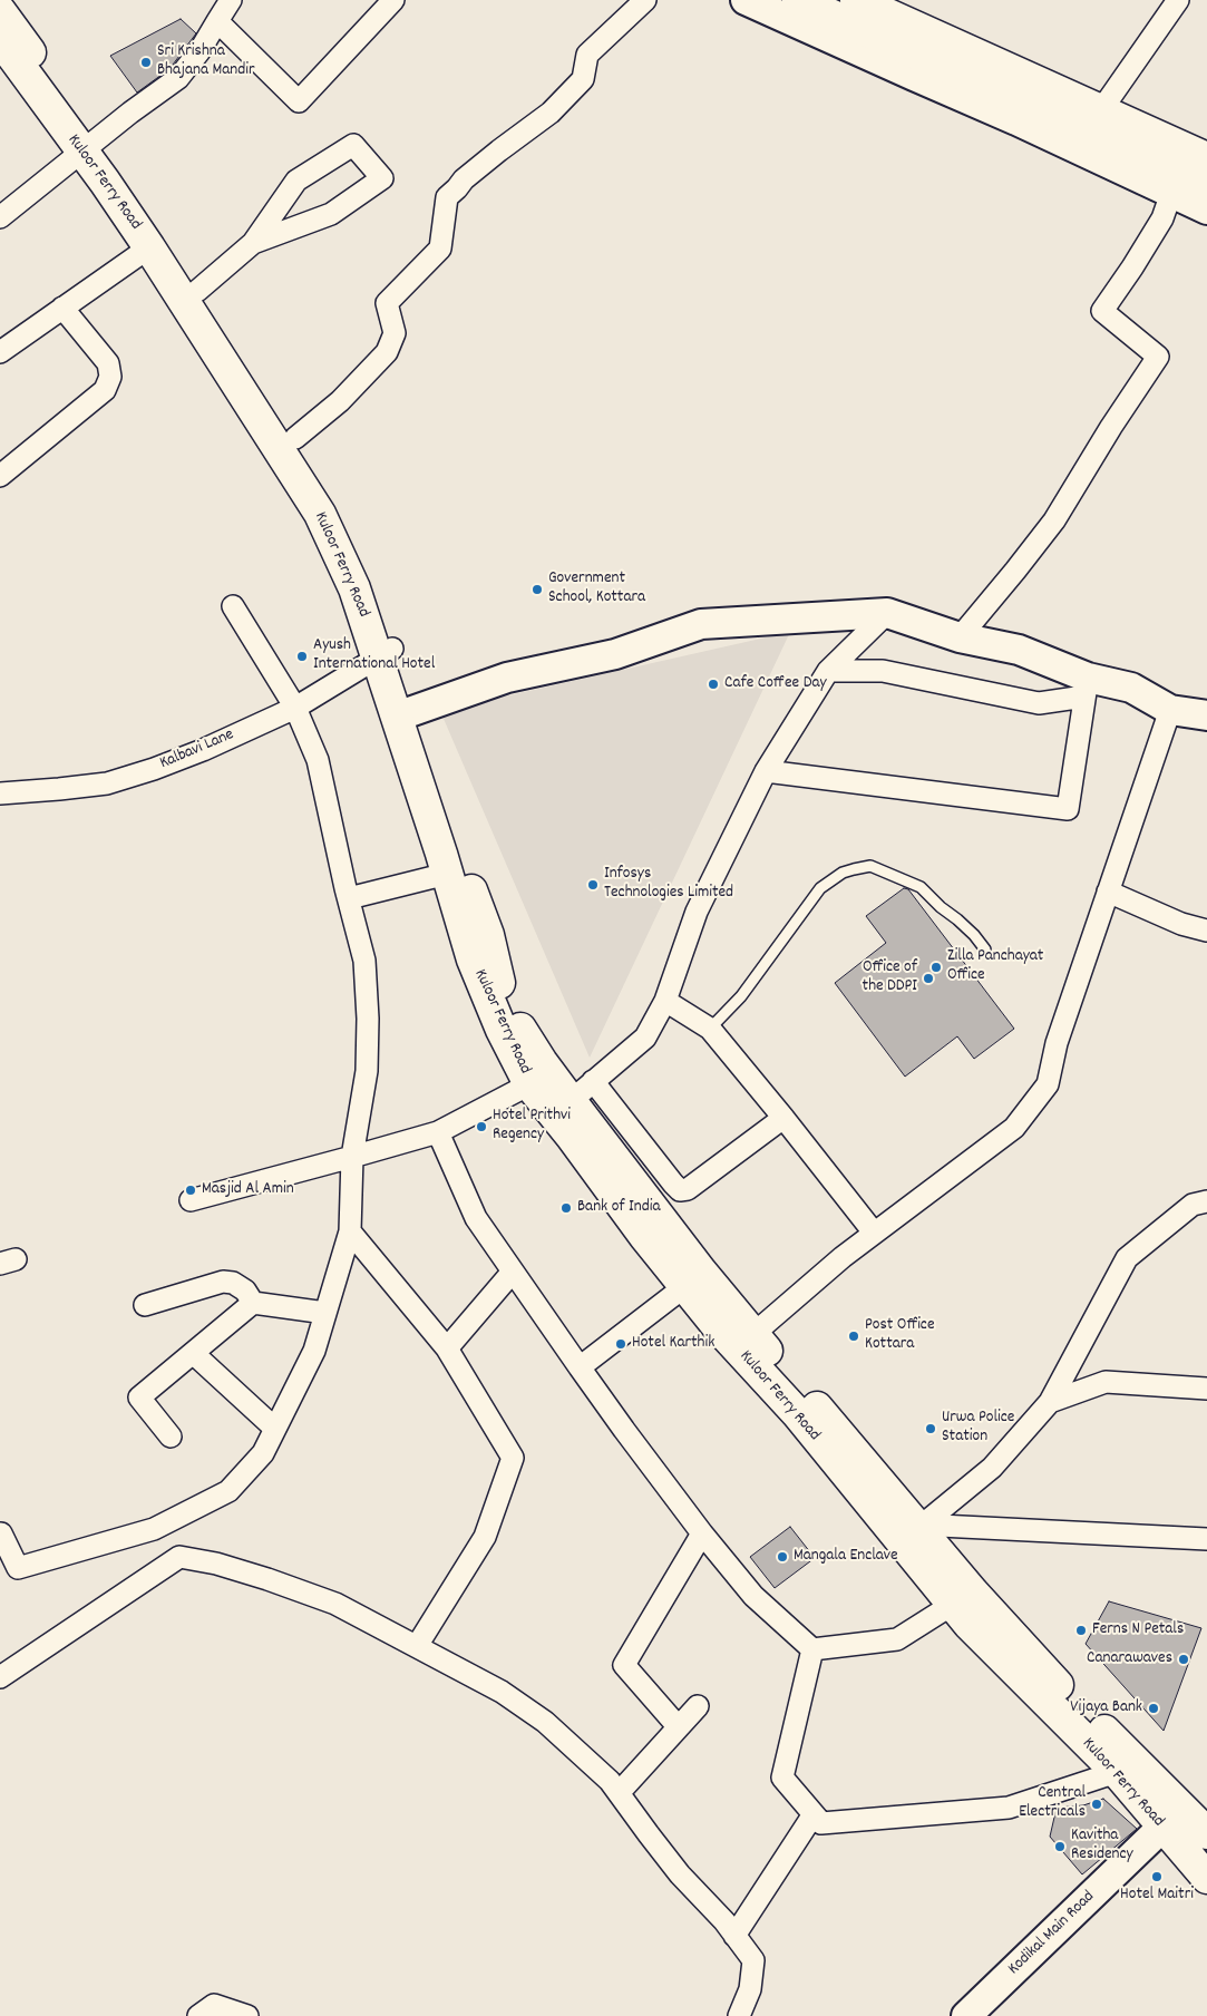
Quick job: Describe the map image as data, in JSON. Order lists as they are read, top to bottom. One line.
{"streets":{"main road":["Kuloor Ferry Road"],"street":["Kalbavi Lane","Kodikal Main Road"]},"crossings":[["Kuloor Ferry Road","Kalbavi Lane"],["Kuloor Ferry Road","Kodikal Main Road"]],"places":["Sri Krishna Bhajana Mandir","Government School, Kottara","Ayush International Hotel","Cafe Coffee Day","Infosys Technologies Limited","Zilla Panchayat Office","Office of the DDPI","Hotel Prithvi Regency","Masjid Al Amin","Bank of India","Post Office Kottara","Hotel Karthik","Urwa Police Station","Mangala Enclave","Ferns N Petals","Canarawaves","Vijaya Bank","Central Electricals","Kavitha Residency","Hotel Maitri"]}
